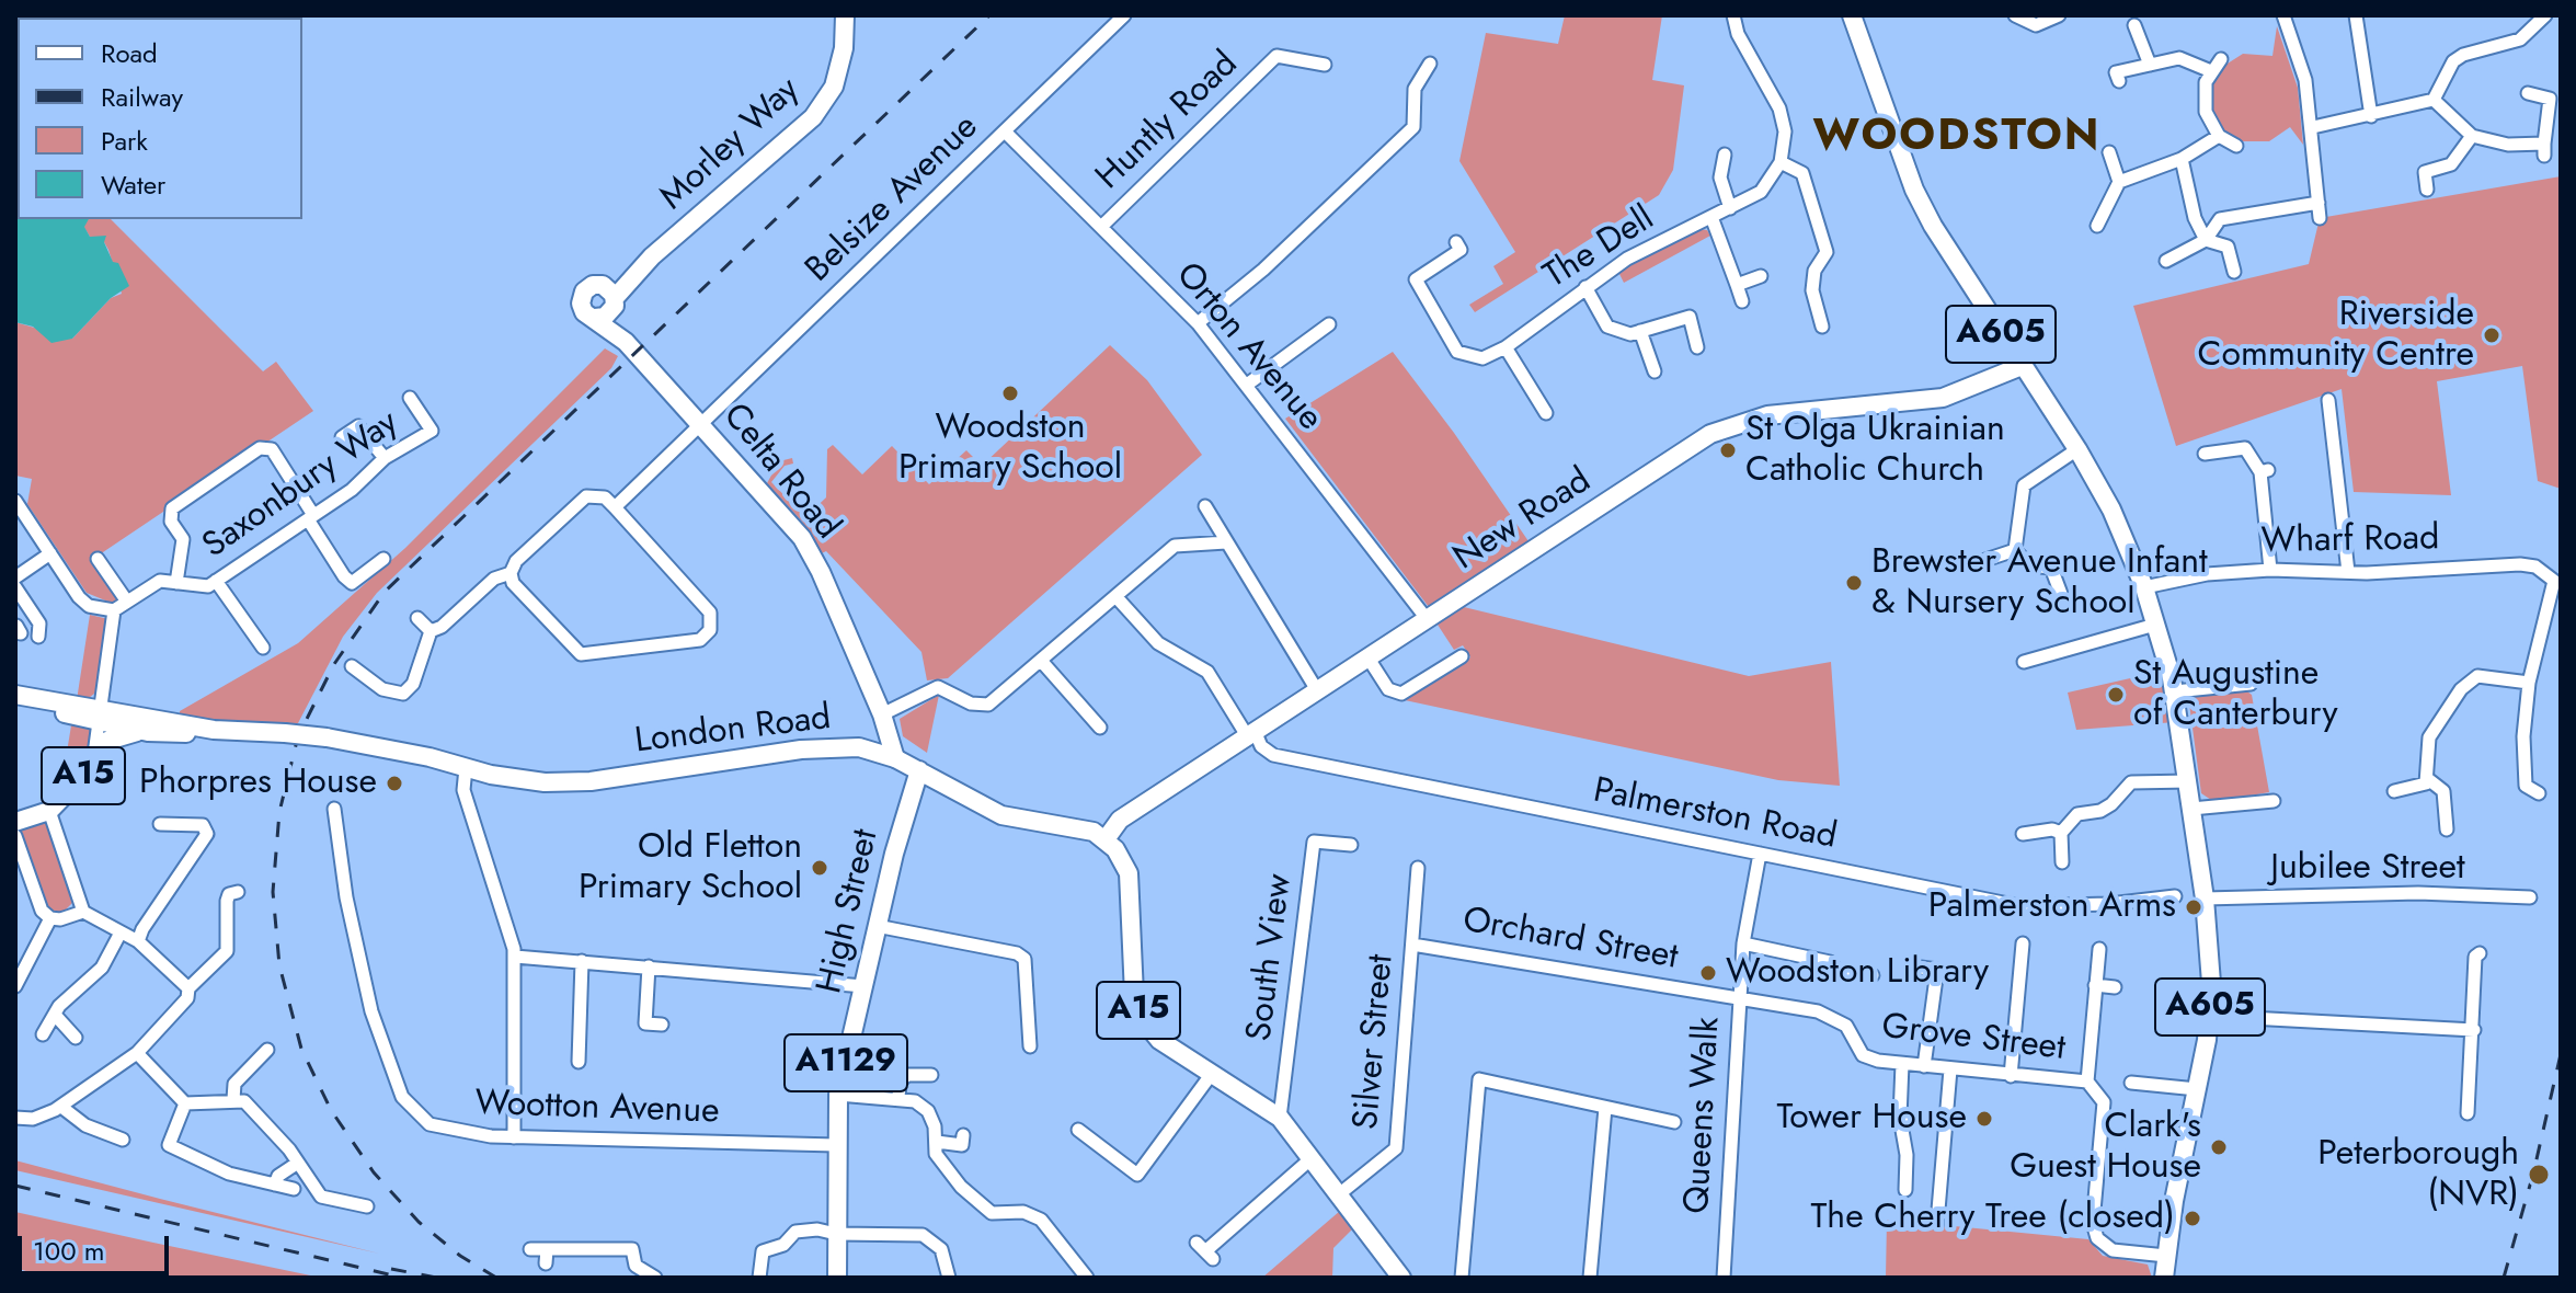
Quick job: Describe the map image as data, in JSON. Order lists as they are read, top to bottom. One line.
{"streets":{"main road":["Morley Way","A605","Celta Road","New Road","London Road","A15","High Street","A1129"],"street":["Huntly Road","Belsize Avenue","The Dell","Orton Avenue","Saxonbury Way","Wharf Road","Palmerston Road","Jubilee Street","Orchard Street","South View","Grove Street","Silver Street","Wootton Avenue","Queens Walk"]},"crossings":[["Huntly Road","Orton Avenue"],["Morley Way","Celta Road"],["Belsize Avenue","Orton Avenue"],["Belsize Avenue","Celta Road"],["A605","New Road"],["A605","Wharf Road"],["A605","Jubilee Street"],["A605","Grove Street"],["Orton Avenue","New Road"],["Celta Road","London Road"],["New Road","London Road"],["New Road","A15"],["New Road","Palmerston Road"],["London Road","A15"],["London Road","High Street"],["A15","South View"],["A15","Silver Street"],["Palmerston Road","Queens Walk"],["High Street","Wootton Avenue"],["Orchard Street","Grove Street"],["Orchard Street","Silver Street"],["Orchard Street","Queens Walk"]],"districts":["WOODSTON"],"places":["Riverside Community Centre","Woodston Primary School","St Olga Ukrainian Catholic Church","Brewster Avenue Infant & Nursery School","St Augustine of Canterbury","Phorpres House","Old Fletton Primary School","Palmerston Arms","Woodston Library","Tower House","Clark's Guest House","Peterborough (NVR)","The Cherry Tree (closed)"],"legend":["Road","Railway","Park","Water"],"scale_bar":"100 m"}
